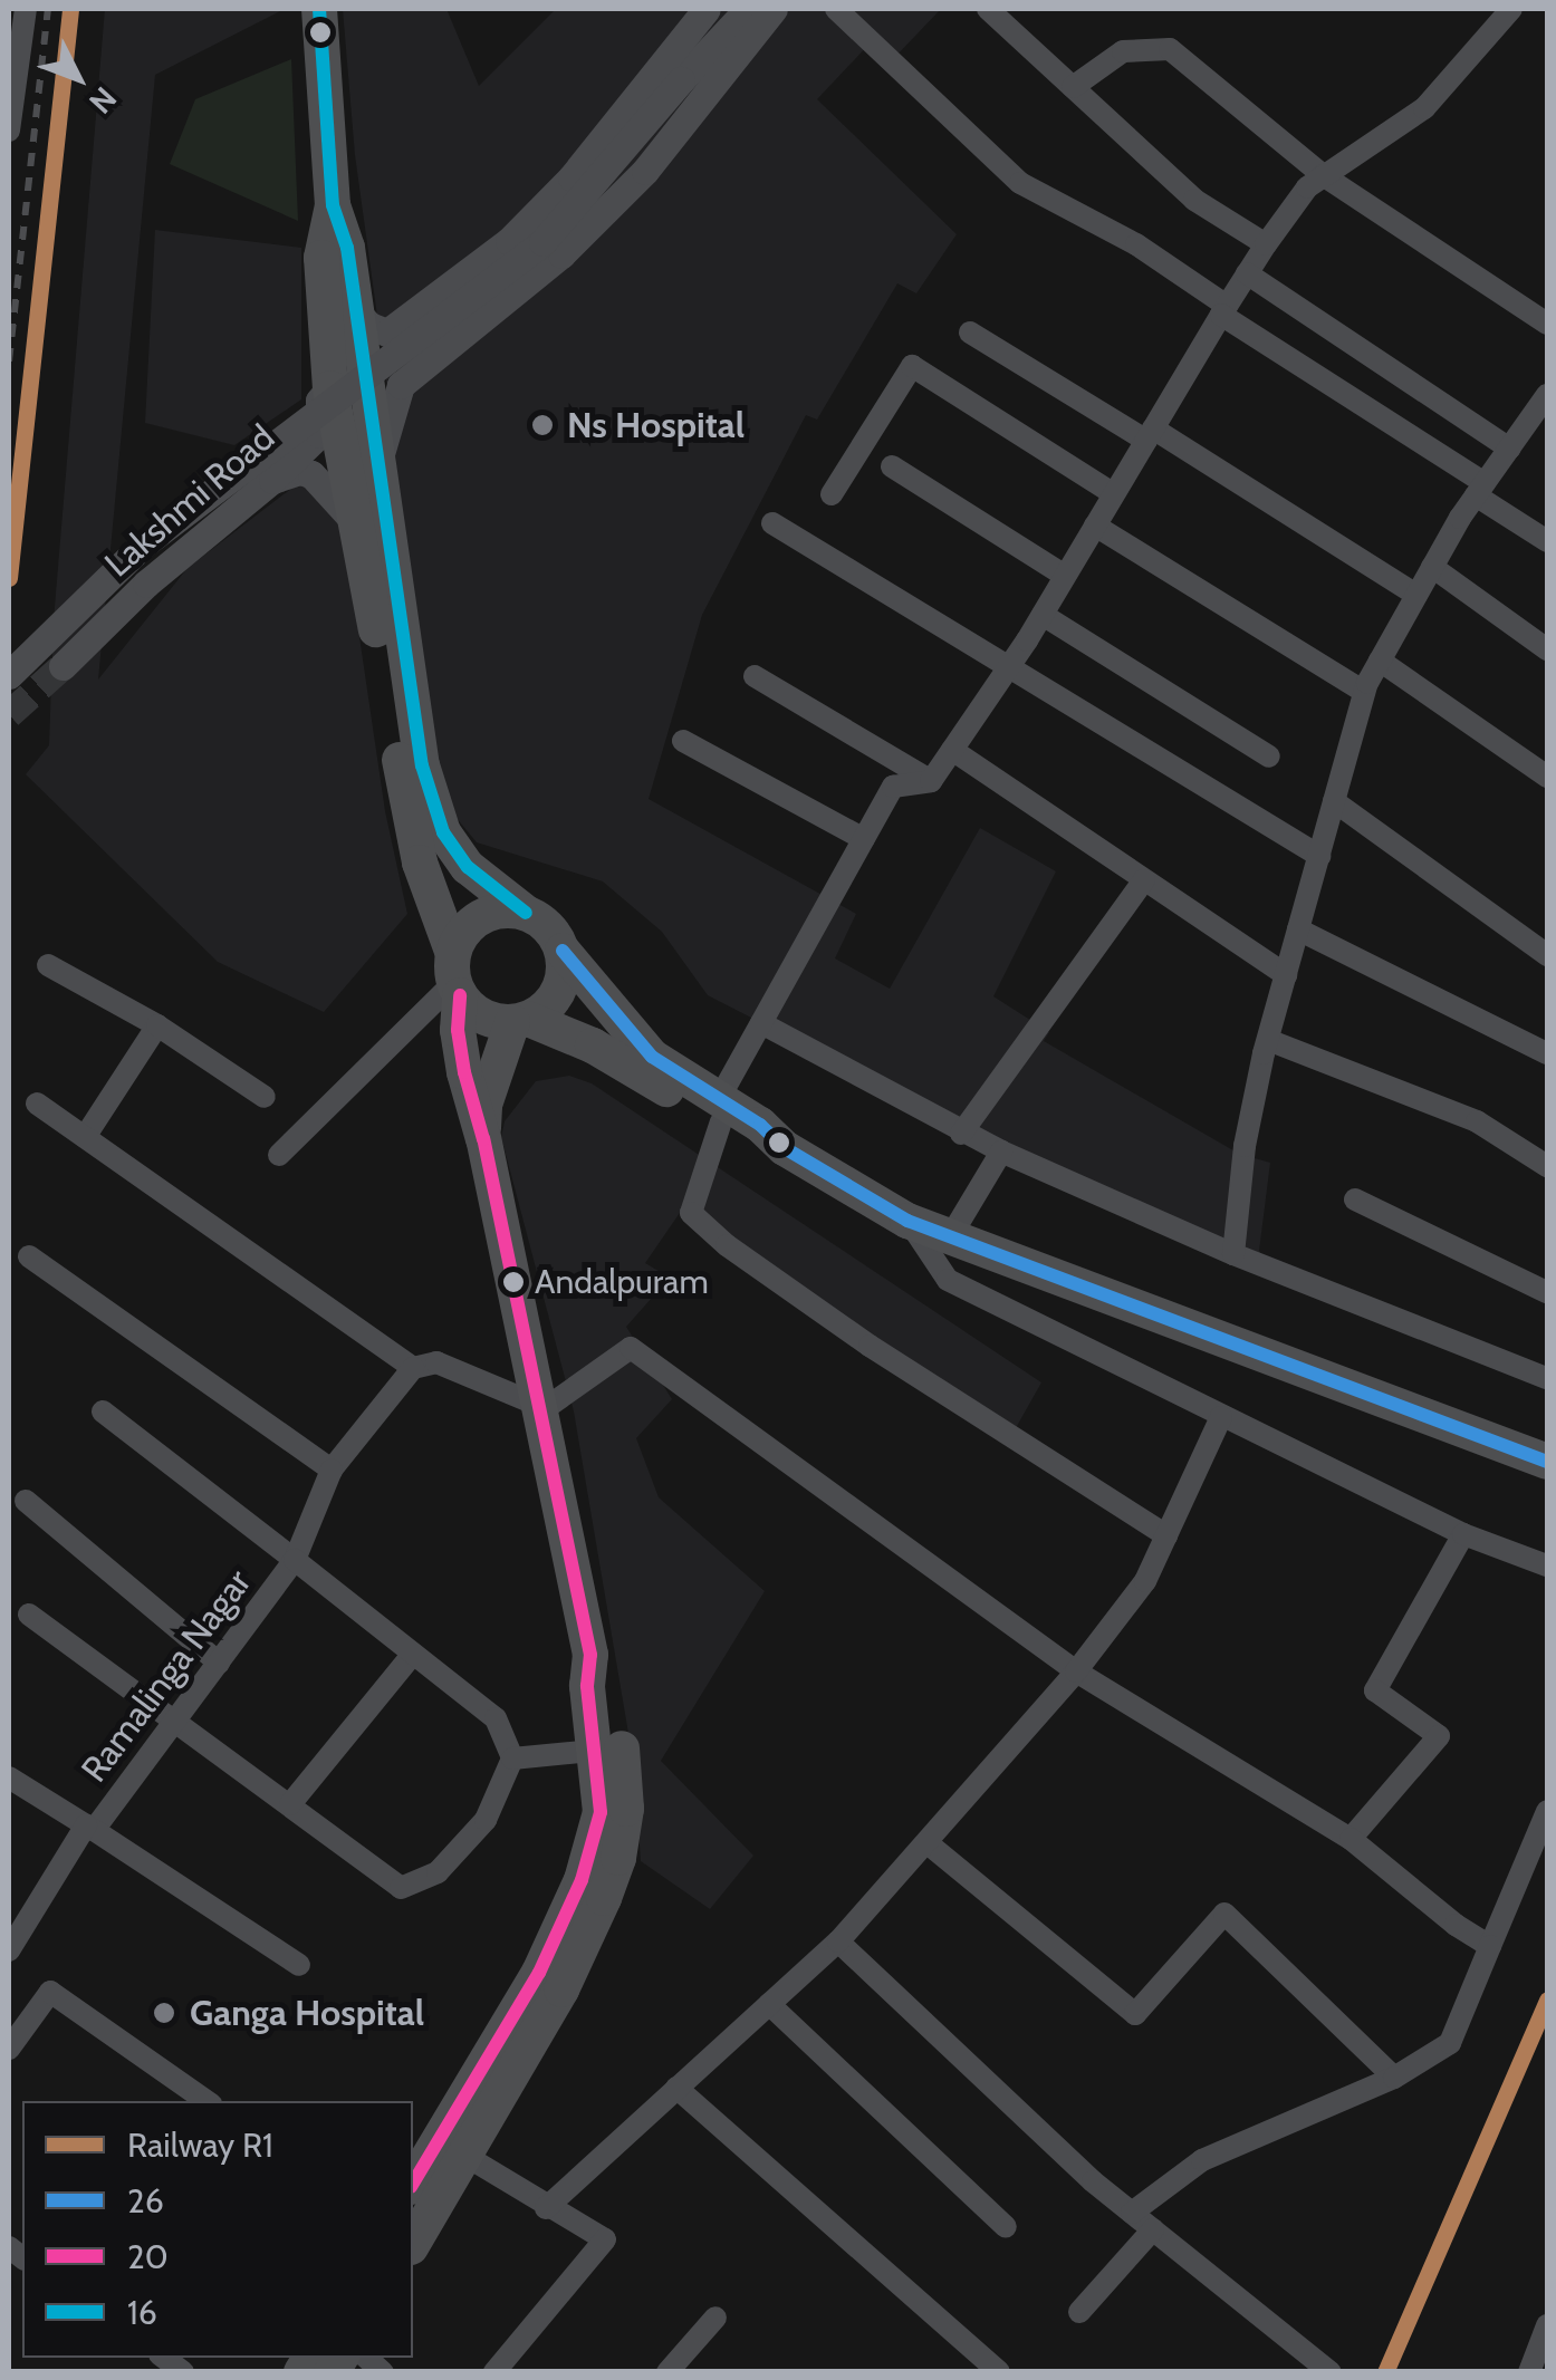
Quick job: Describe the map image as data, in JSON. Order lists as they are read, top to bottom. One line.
{"streets":{"street":["Lakshmi Road","Ramalinga Nagar"]},"places":["Ns Hospital","Andalpuram","Ganga Hospital"],"lines":["rail line R1","transit line 16","transit line 26","transit line 20"],"legend":["Railway R1","26","20","16"],"north":"bottom right"}
